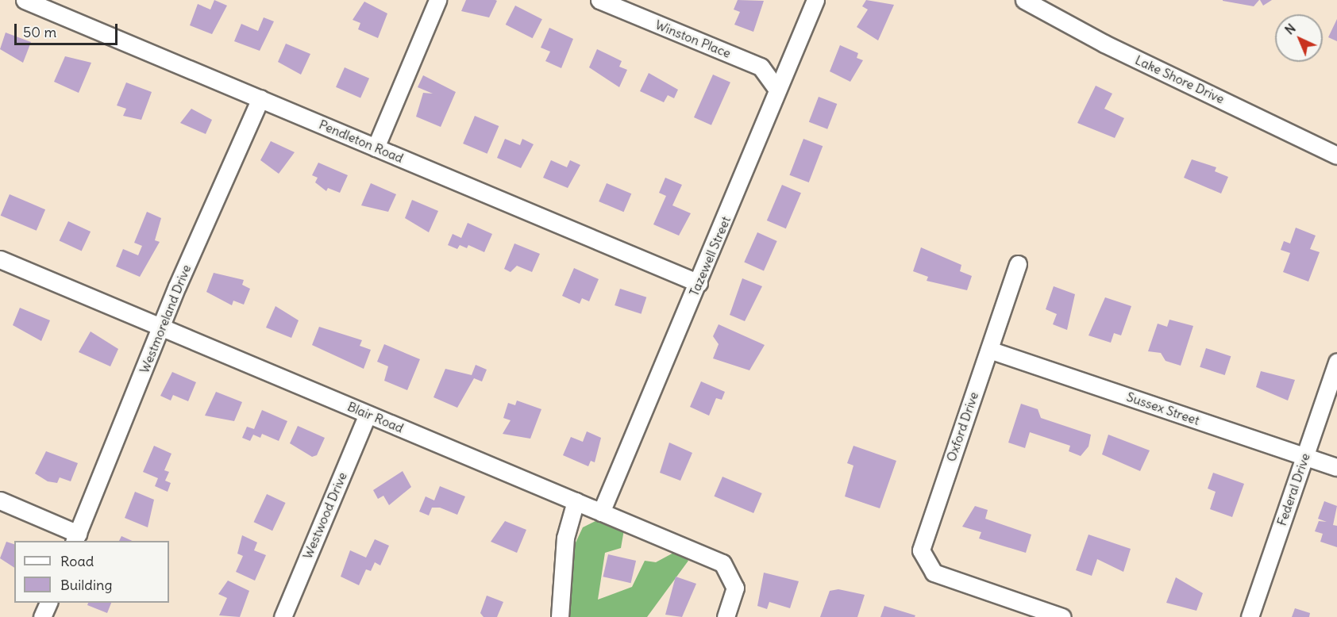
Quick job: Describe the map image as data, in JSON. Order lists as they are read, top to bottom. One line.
{"streets":{"street":["Winston Place","Lake Shore Drive","Pendleton Road","Tazewell Street","Westmoreland Drive","Sussex Street","Blair Road","Oxford Drive","Federal Drive","Westwood Drive"]},"crossings":[["Winston Place","Tazewell Street"],["Pendleton Road","Tazewell Street"],["Pendleton Road","Westmoreland Drive"],["Tazewell Street","Blair Road"],["Westmoreland Drive","Blair Road"],["Sussex Street","Oxford Drive"],["Sussex Street","Federal Drive"],["Blair Road","Westwood Drive"]],"legend":["Road","Building"],"scale_bar":"50 m","north":"top left"}
